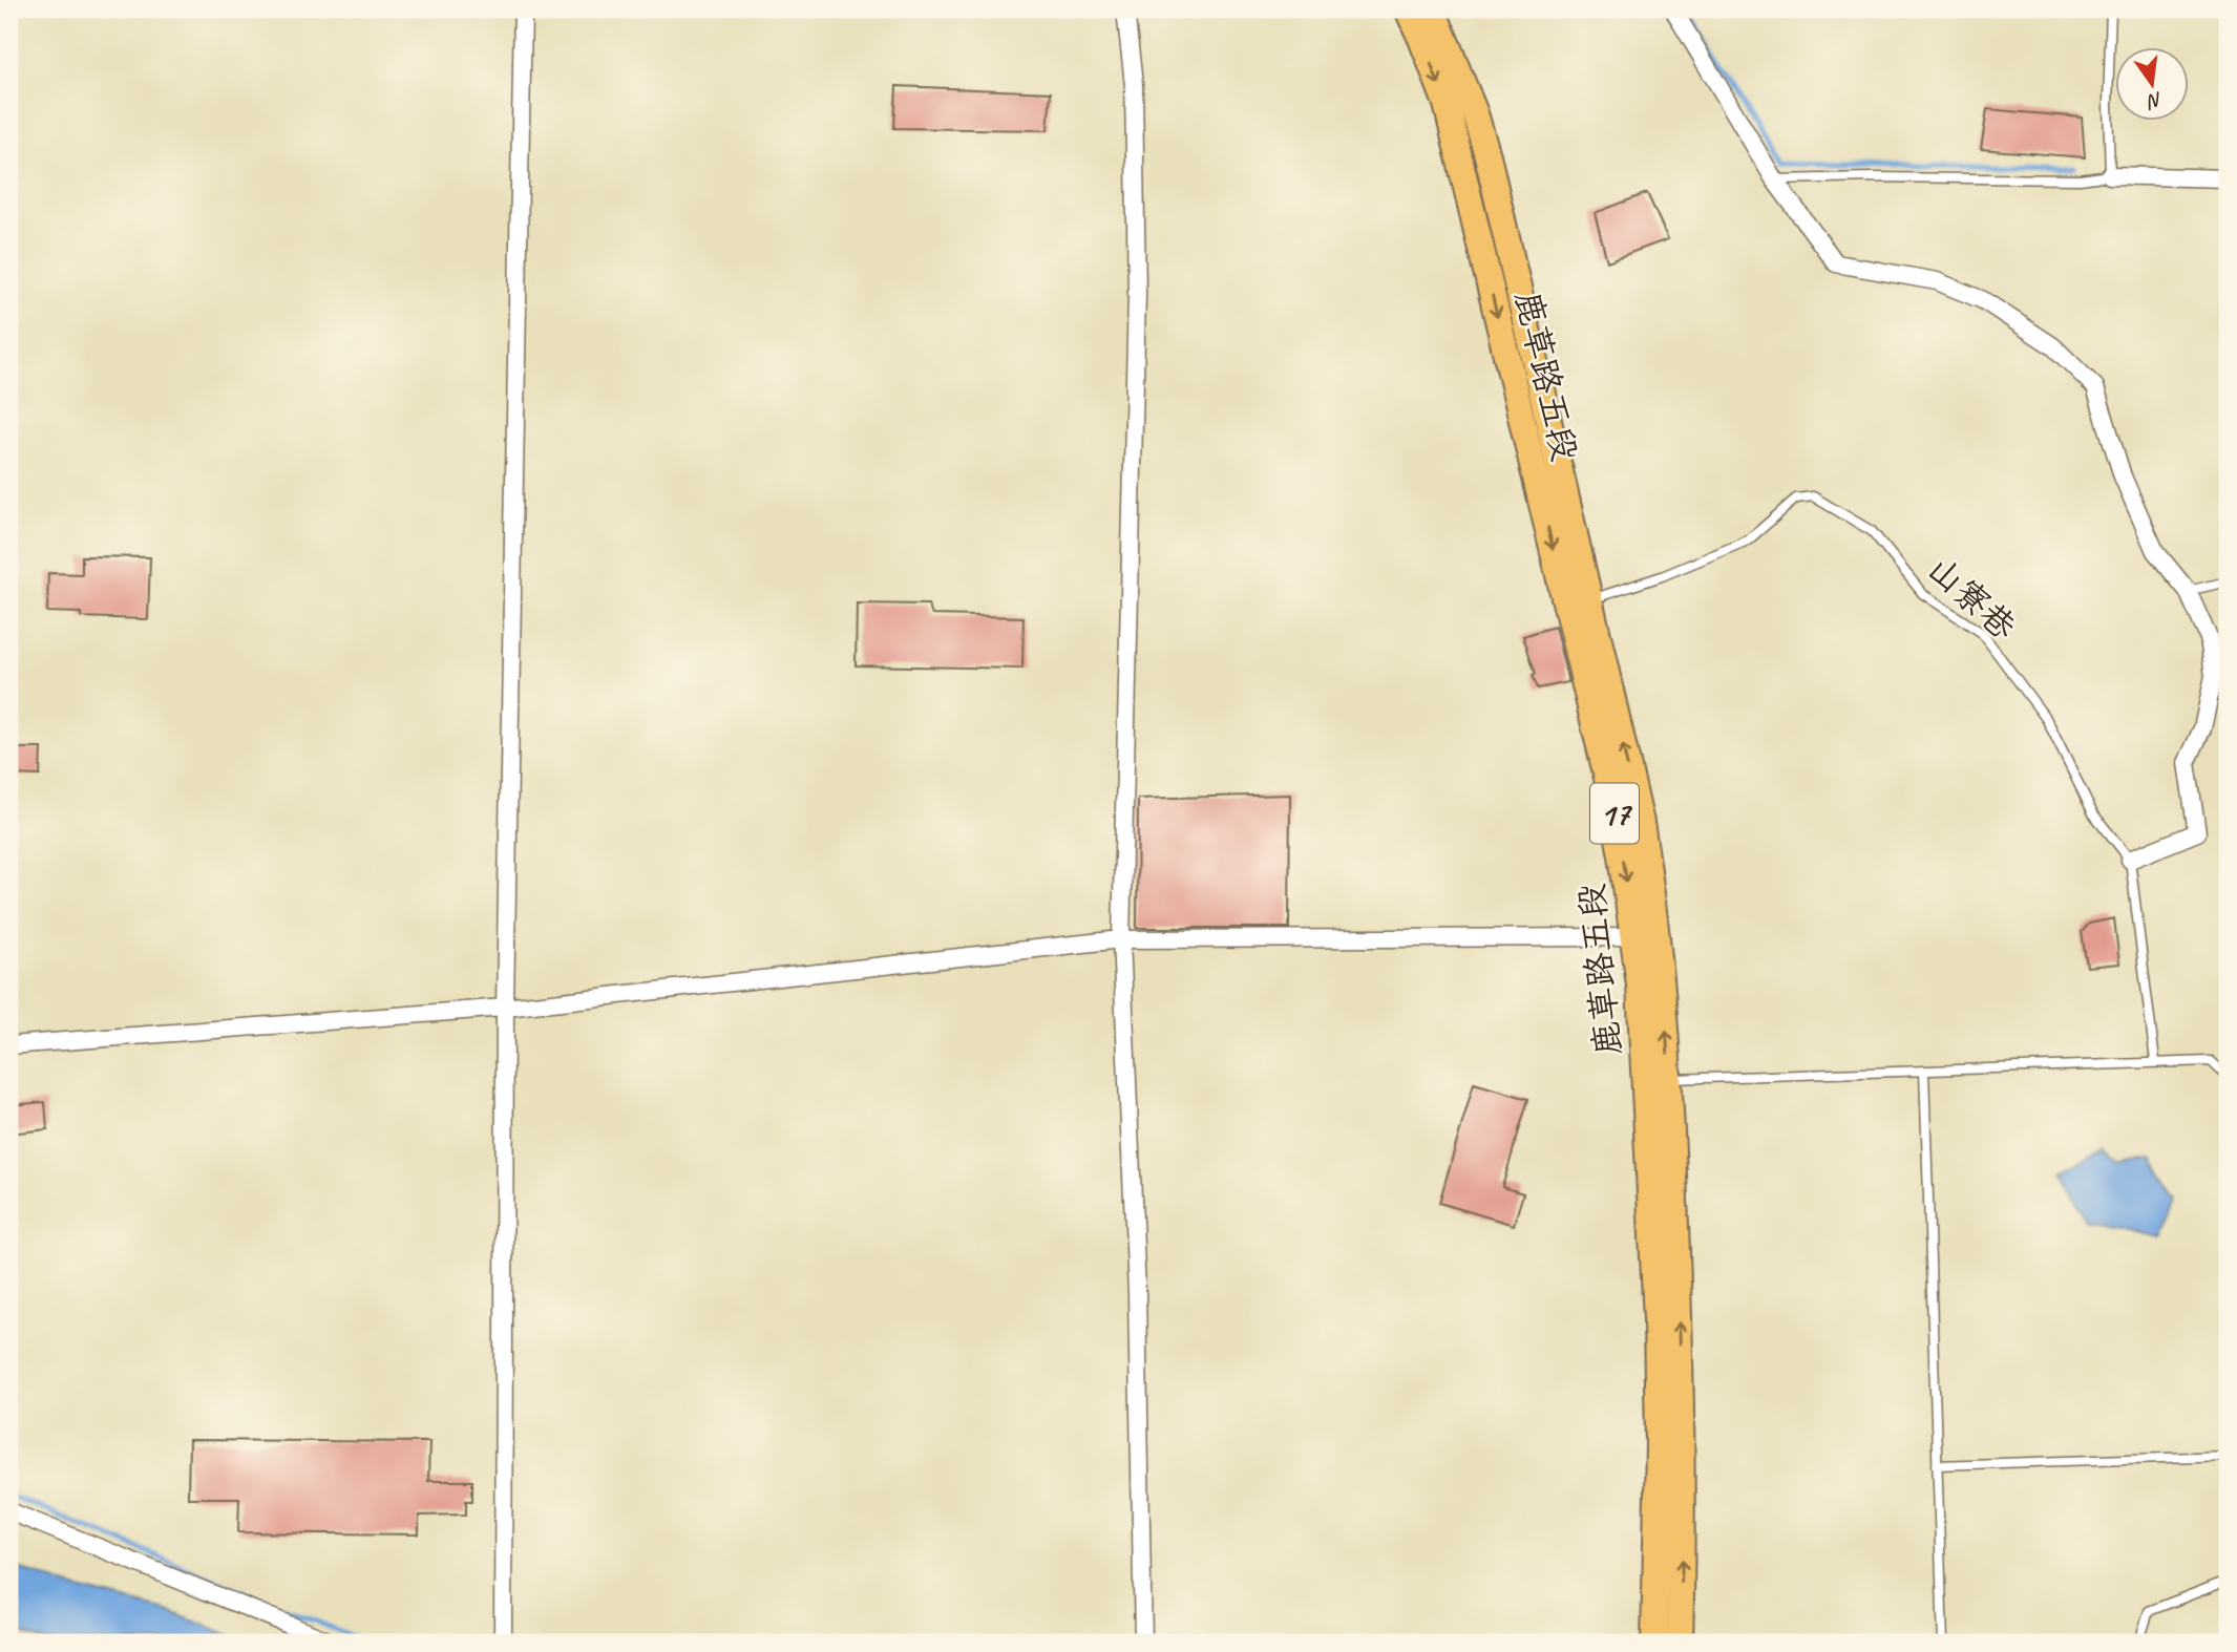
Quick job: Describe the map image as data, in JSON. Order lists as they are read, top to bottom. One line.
{"streets":{"main road":["鹿草路五段","17"],"lane":["山寮巷"]},"crossings":[["鹿草路五段","山寮巷"]],"north":"bottom"}
